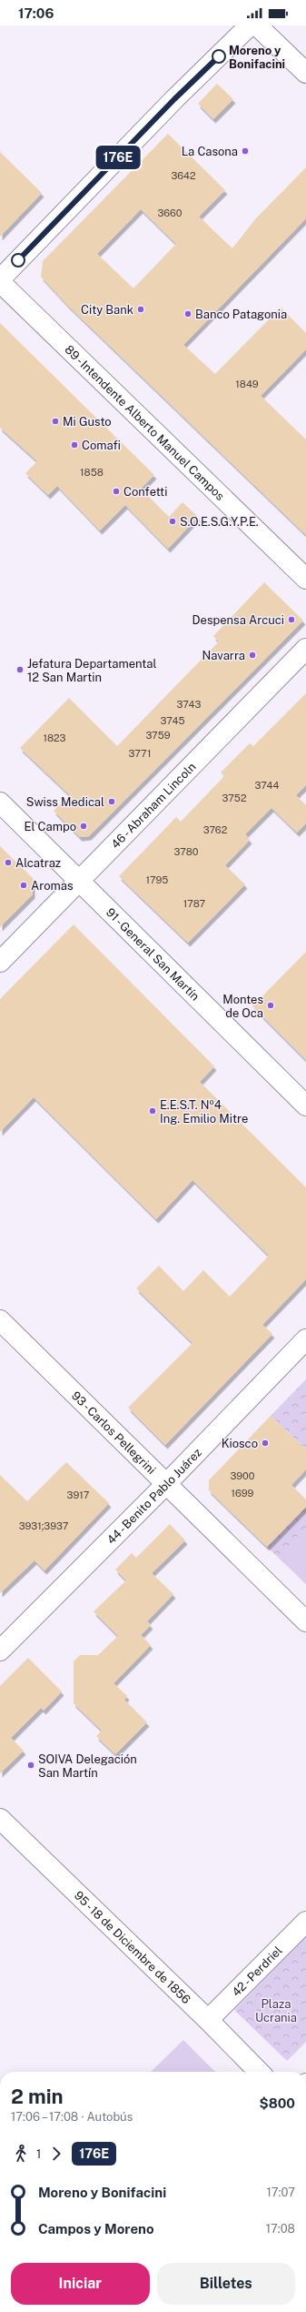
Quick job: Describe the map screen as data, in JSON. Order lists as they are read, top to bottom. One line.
{"streets":{"street":["89 - Intendente Alberto Manuel Campos","46 - Abraham Lincoln","91 - General San Martín","93 - Carlos Pellegrini","44 - Benito Pablo Juárez","95 - 18 de Diciembre de 1856","42 - Perdriel"]},"crossings":[["46 - Abraham Lincoln","91 - General San Martín"],["93 - Carlos Pellegrini","44 - Benito Pablo Juárez"],["95 - 18 de Diciembre de 1856","42 - Perdriel"]],"parks":["Plaza Ucrania"],"places":["Moreno y Bonifacini","La Casona","City Bank","Banco Patagonia","Mi Gusto","Comafi","Confetti","S.O.E.S.G.Y.P.E.","Despensa Arcuci","Navarra","Jefatura Departamental 12 San Martin","Swiss Medical","El Campo","Alcatraz","Aromas","Montes de Oca","E.E.S.T. Nº4 Ing. Emilio Mitre","Kiosco","SOIVA Delegación San Martín"],"lines":["bus line 176E"],"house_numbers":["3642","3660","1849","1858","3743","3745","3759","1823","3771","3744","3752","3762","3780","1795","1787","3900","1699","3917","3931;3937"],"page":{"status":"17:06","on_map":"176E","heading":["2 min","17:06 – 17:08 · Autobús","$800"],"legs":["1","176E"],"list":[{"name":"Moreno y Bonifacini","value":"17:07"},{"name":"Campos y Moreno","value":"17:08"}],"buttons":["Iniciar","Billetes"]}}
